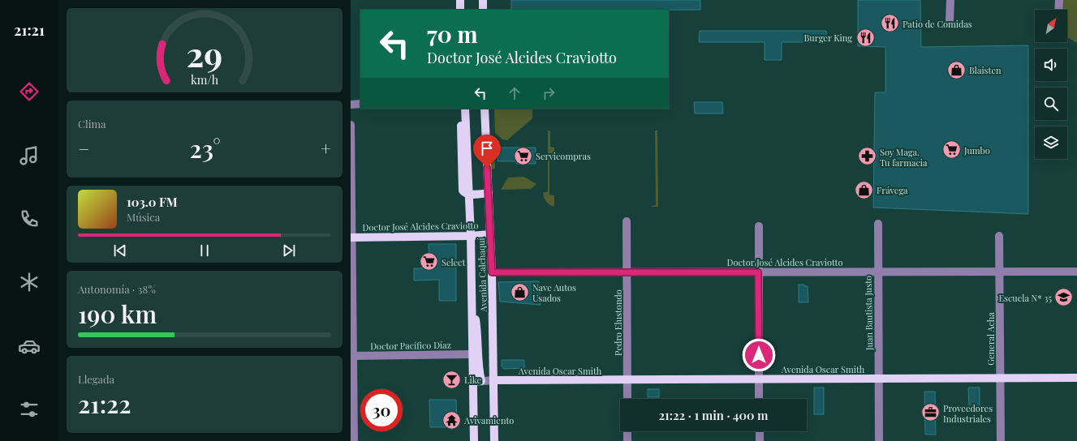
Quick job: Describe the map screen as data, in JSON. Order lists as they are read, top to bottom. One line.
{"streets":{"main road":["Doctor José Alcides Craviotto","Avenida Calchaquí","Avenida Oscar Smith"],"street":["Juan Bautista Justo","Pedro Elustondo","General Acha","Doctor Pacífico Díaz"]},"crossings":[["Doctor José Alcides Craviotto","Avenida Calchaquí"],["Doctor José Alcides Craviotto","Juan Bautista Justo"],["Doctor José Alcides Craviotto","Pedro Elustondo"],["Doctor José Alcides Craviotto","General Acha"],["Avenida Calchaquí","Doctor Pacífico Díaz"],["Avenida Calchaquí","Avenida Oscar Smith"],["Juan Bautista Justo","Avenida Oscar Smith"],["Pedro Elustondo","Avenida Oscar Smith"],["General Acha","Avenida Oscar Smith"]],"places":{"restaurant":["Patio de Comidas","Burger King"],"shop":["Blaisten","Frávega","Nave Autos Usados"],"supermarket":["Jumbo","Servicompras","Select"],"pharmacy":["Soy Maga. Tu farmacia"],"school or university":["Escuela N* 35"],"bar":["Like"],"office":["Proveedores Industriales"],"temple":["Avivamiento"]},"north":"top right","page":{"tabs":"21:21","turn":["70 m","Doctor José Alcides Craviotto"],"tile":["Clima",["Autonomía · 38%","190 km"],["Llegada","21:22"]],"heat":["−","23°","+"],"song":["103.0 FM","Música"],"limit":"30","trip":"21:22 · 1 min · 400 m","gauge":["29","km/h"]}}
